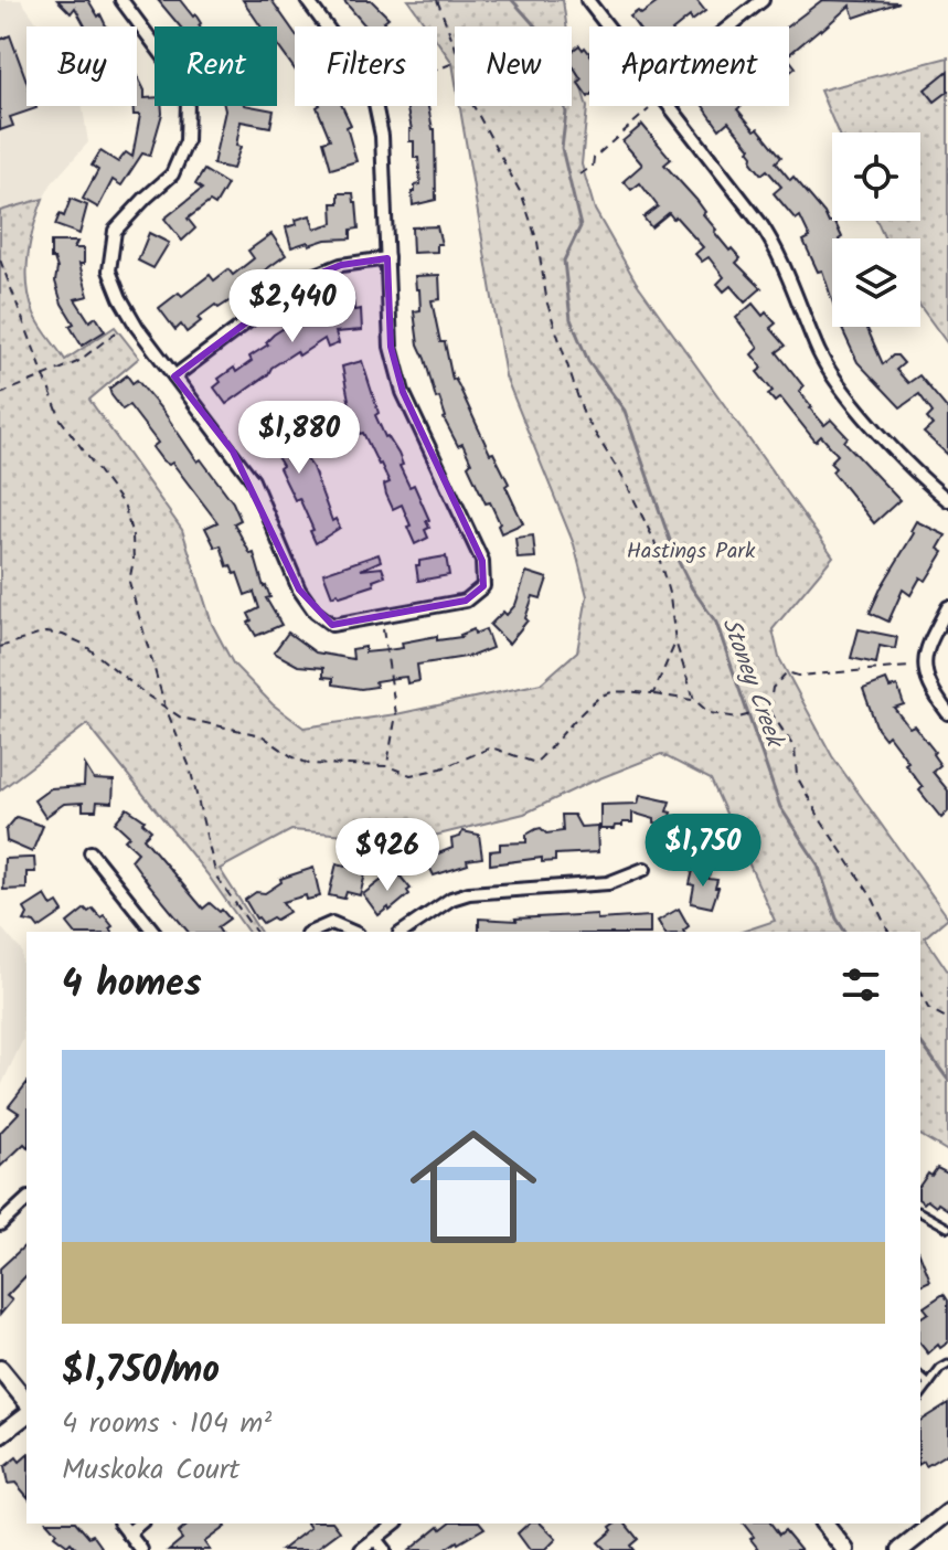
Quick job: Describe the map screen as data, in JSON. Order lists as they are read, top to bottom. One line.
{"water":["Stoney Creek"],"parks":["Hastings Park"],"page":{"chip":["Buy","Rent","Filters","New","Apartment"],"price":["$2,440","$1,880","$1,750","$926"],"heading":"4 homes","list":[{"name":"$1,750/mo","note":"4 rooms · 104 m² · Muskoka Court"}]}}
